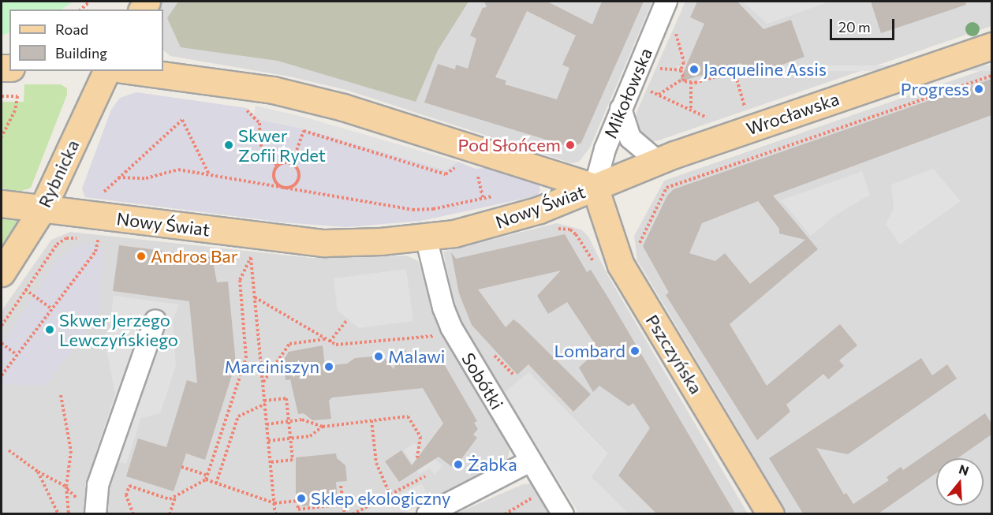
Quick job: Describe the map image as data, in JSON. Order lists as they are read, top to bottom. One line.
{"streets":{"main road":["Wrocławska","Rybnicka","Nowy Świat","Pszczyńska"],"street":["Mikołowska","Sobótki"]},"crossings":[["Mikołowska","Wrocławska"],["Mikołowska","Nowy Świat"],["Mikołowska","Pszczyńska"],["Wrocławska","Nowy Świat"],["Wrocławska","Pszczyńska"],["Rybnicka","Nowy Świat"],["Nowy Świat","Pszczyńska"],["Nowy Świat","Sobótki"]],"places":["Jacqueline Assis","Progress","Skwer Zofii Rydet","Pod Słońcem","Andros Bar","Skwer Jerzego Lewczyńskiego","Lombard","Malawi","Marciniszyn","Żabka","Sklep ekologiczny"],"legend":["Road","Building"],"scale_bar":"20 m","north":"top"}
